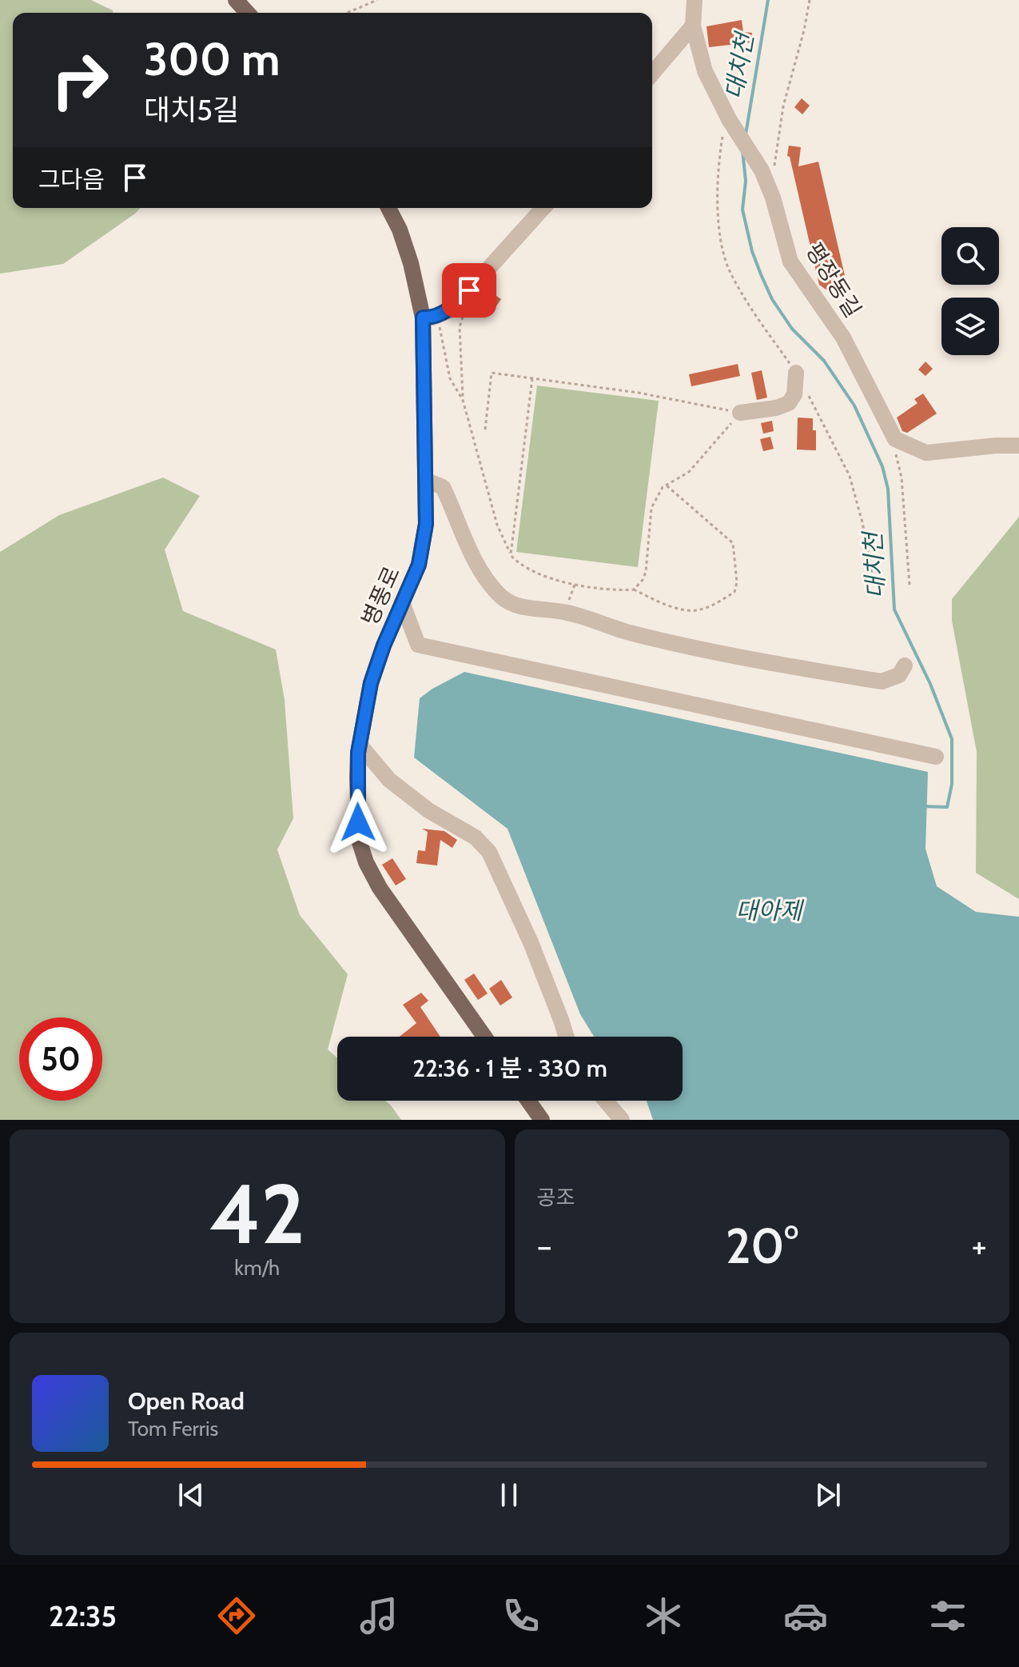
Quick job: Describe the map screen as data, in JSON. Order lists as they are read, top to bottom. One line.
{"streets":{"main road":["병풍로"],"street":["평장동길"]},"water":["대치천","대아제"],"page":{"turn":["300 m","대치5길"],"then":"그다음","limit":"50","trip":"22:36 · 1 분 · 330 m","tile":[["42","km/h"],"공조"],"heat":["−","20°","+"],"song":["Open Road","Tom Ferris"],"tabs":"22:35"}}
